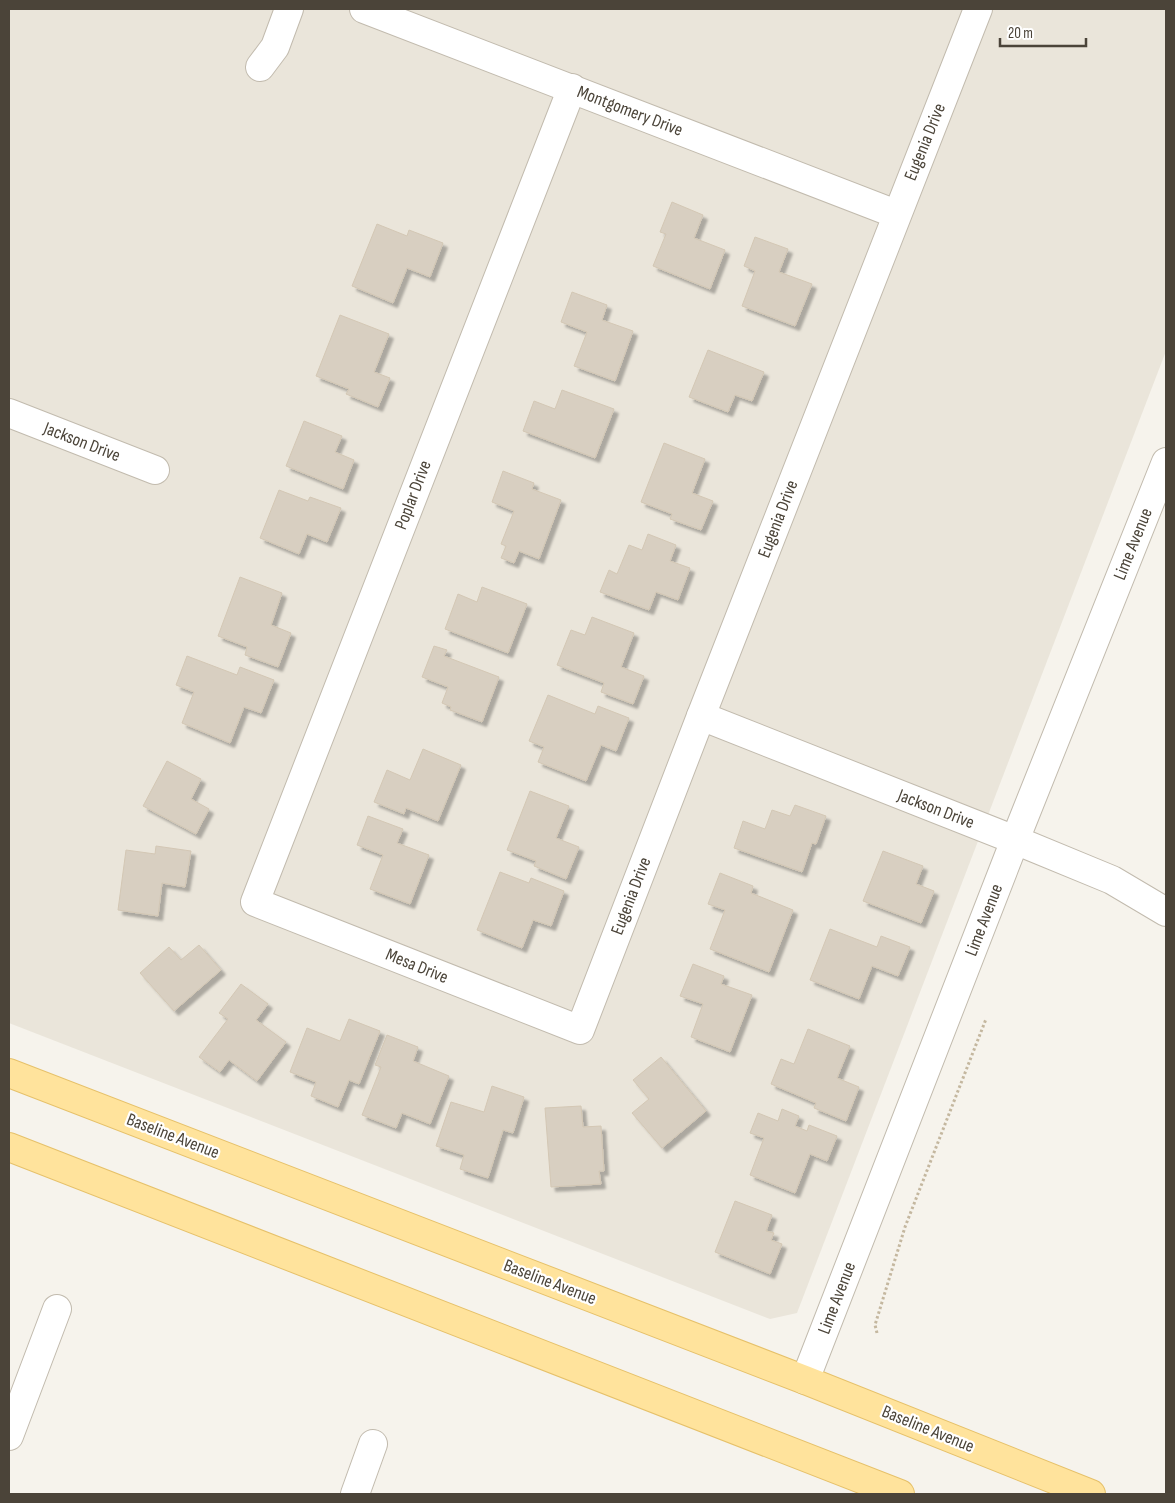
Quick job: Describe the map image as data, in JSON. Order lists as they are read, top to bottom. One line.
{"streets":{"main road":["Baseline Avenue"],"street":["Montgomery Drive","Eugenia Drive","Jackson Drive","Poplar Drive","Lime Avenue","Mesa Drive"]},"crossings":[["Montgomery Drive","Eugenia Drive"],["Montgomery Drive","Poplar Drive"],["Eugenia Drive","Jackson Drive"],["Eugenia Drive","Mesa Drive"],["Jackson Drive","Lime Avenue"],["Poplar Drive","Mesa Drive"],["Lime Avenue","Baseline Avenue"]],"scale_bar":"20 m"}
